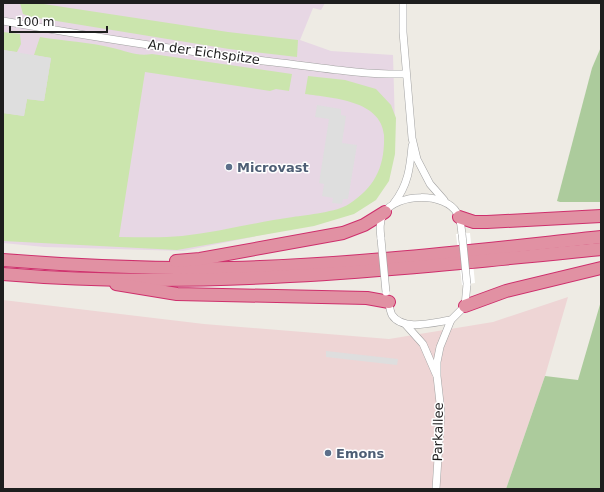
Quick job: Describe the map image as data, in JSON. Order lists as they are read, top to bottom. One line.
{"streets":{"street":["An der Eichspitze","Parkallee"]},"places":["Microvast","Emons"],"scale_bar":"100 m"}
